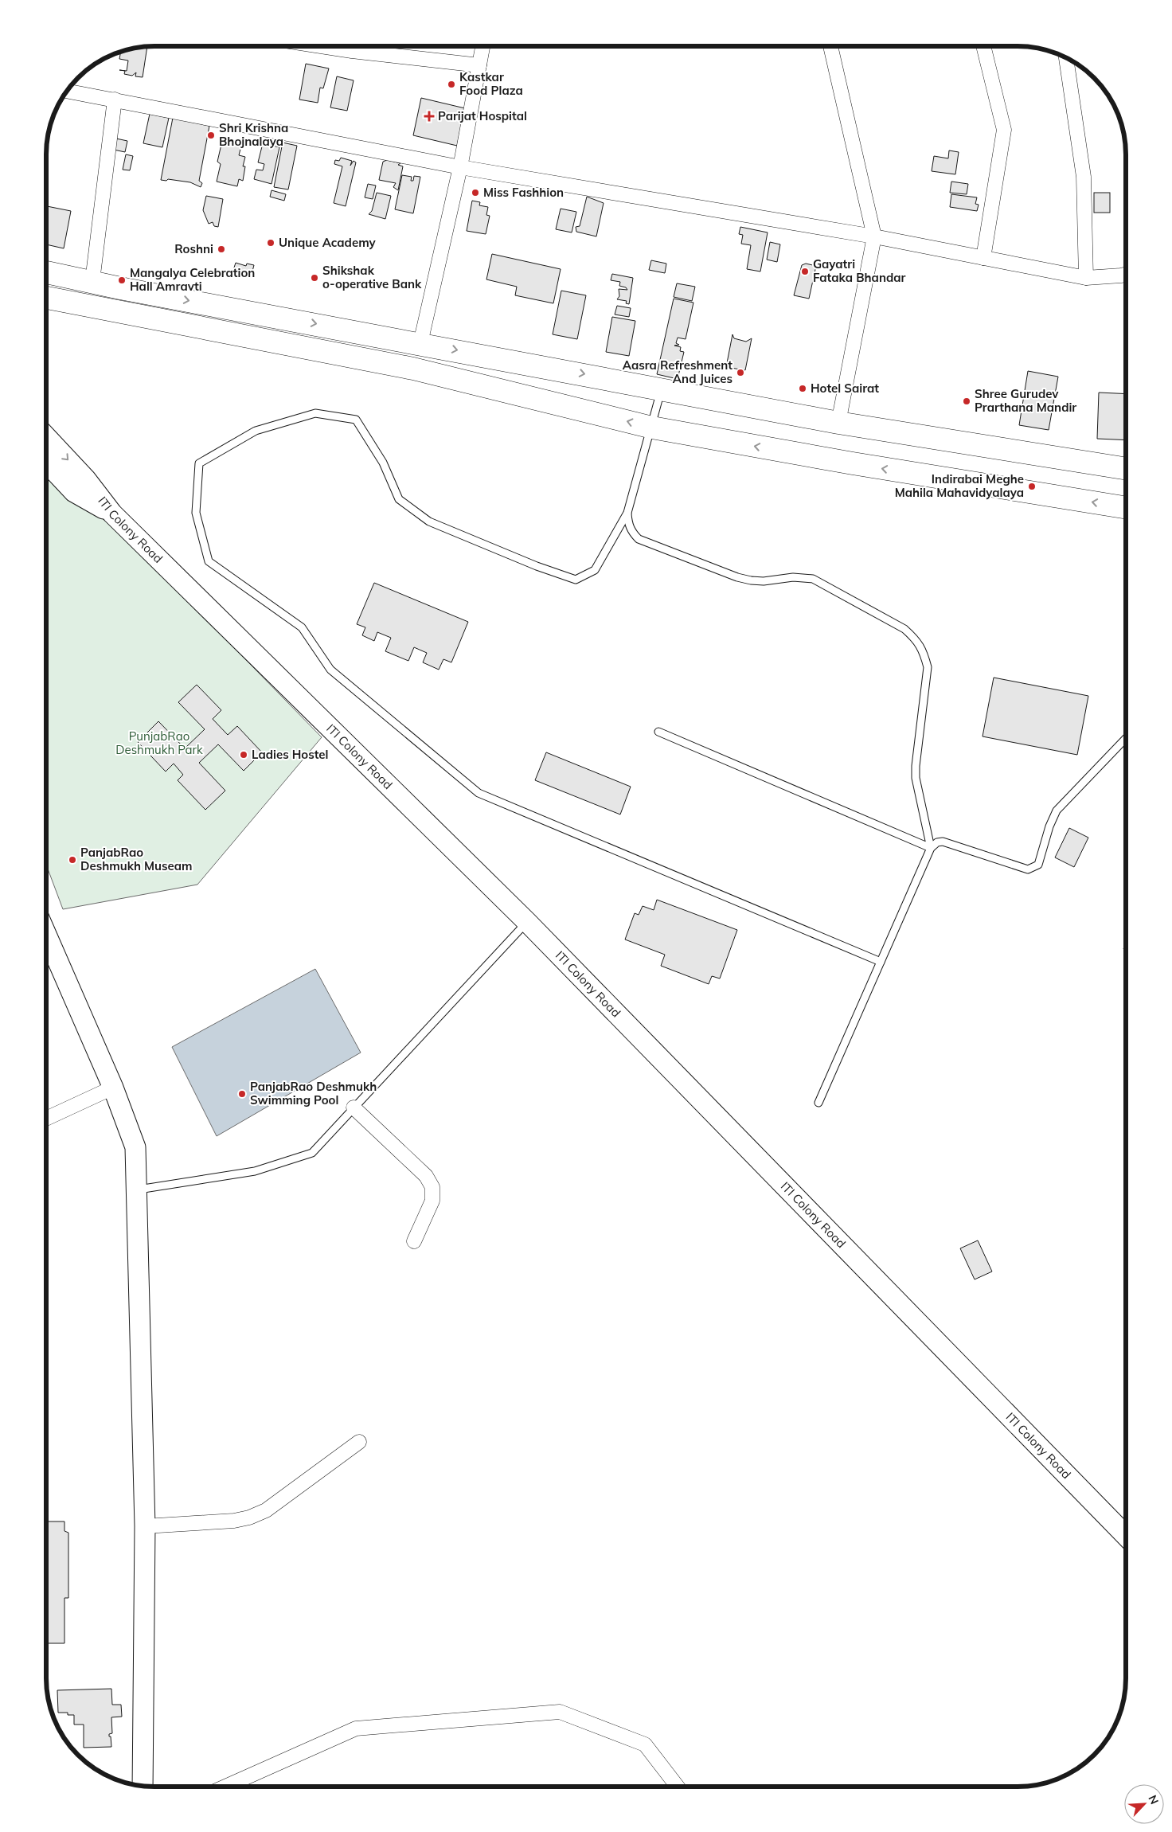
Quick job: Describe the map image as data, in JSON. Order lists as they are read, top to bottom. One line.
{"streets":{"street":["ITI Colony Road"]},"parks":["PunjabRao Deshmukh Park"],"places":{"other":["Kastkar Food Plaza","Shri Krishna Bhojnalaya","Miss Fashhion","Unique Academy","Roshni","Gayatri Fataka Bhandar","Shikshak o-operative Bank","Mangalya Celebration Hall Amravti","Aasra Refreshment And Juices","Hotel Sairat","Shree Gurudev Prarthana Mandir","Indirabai Meghe Mahila Mahavidyalaya","Ladies Hostel","PanjabRao Deshmukh Museam","PanjabRao Deshmukh Swimming Pool"],"health":["Parijat Hospital"]},"north":"top right"}
